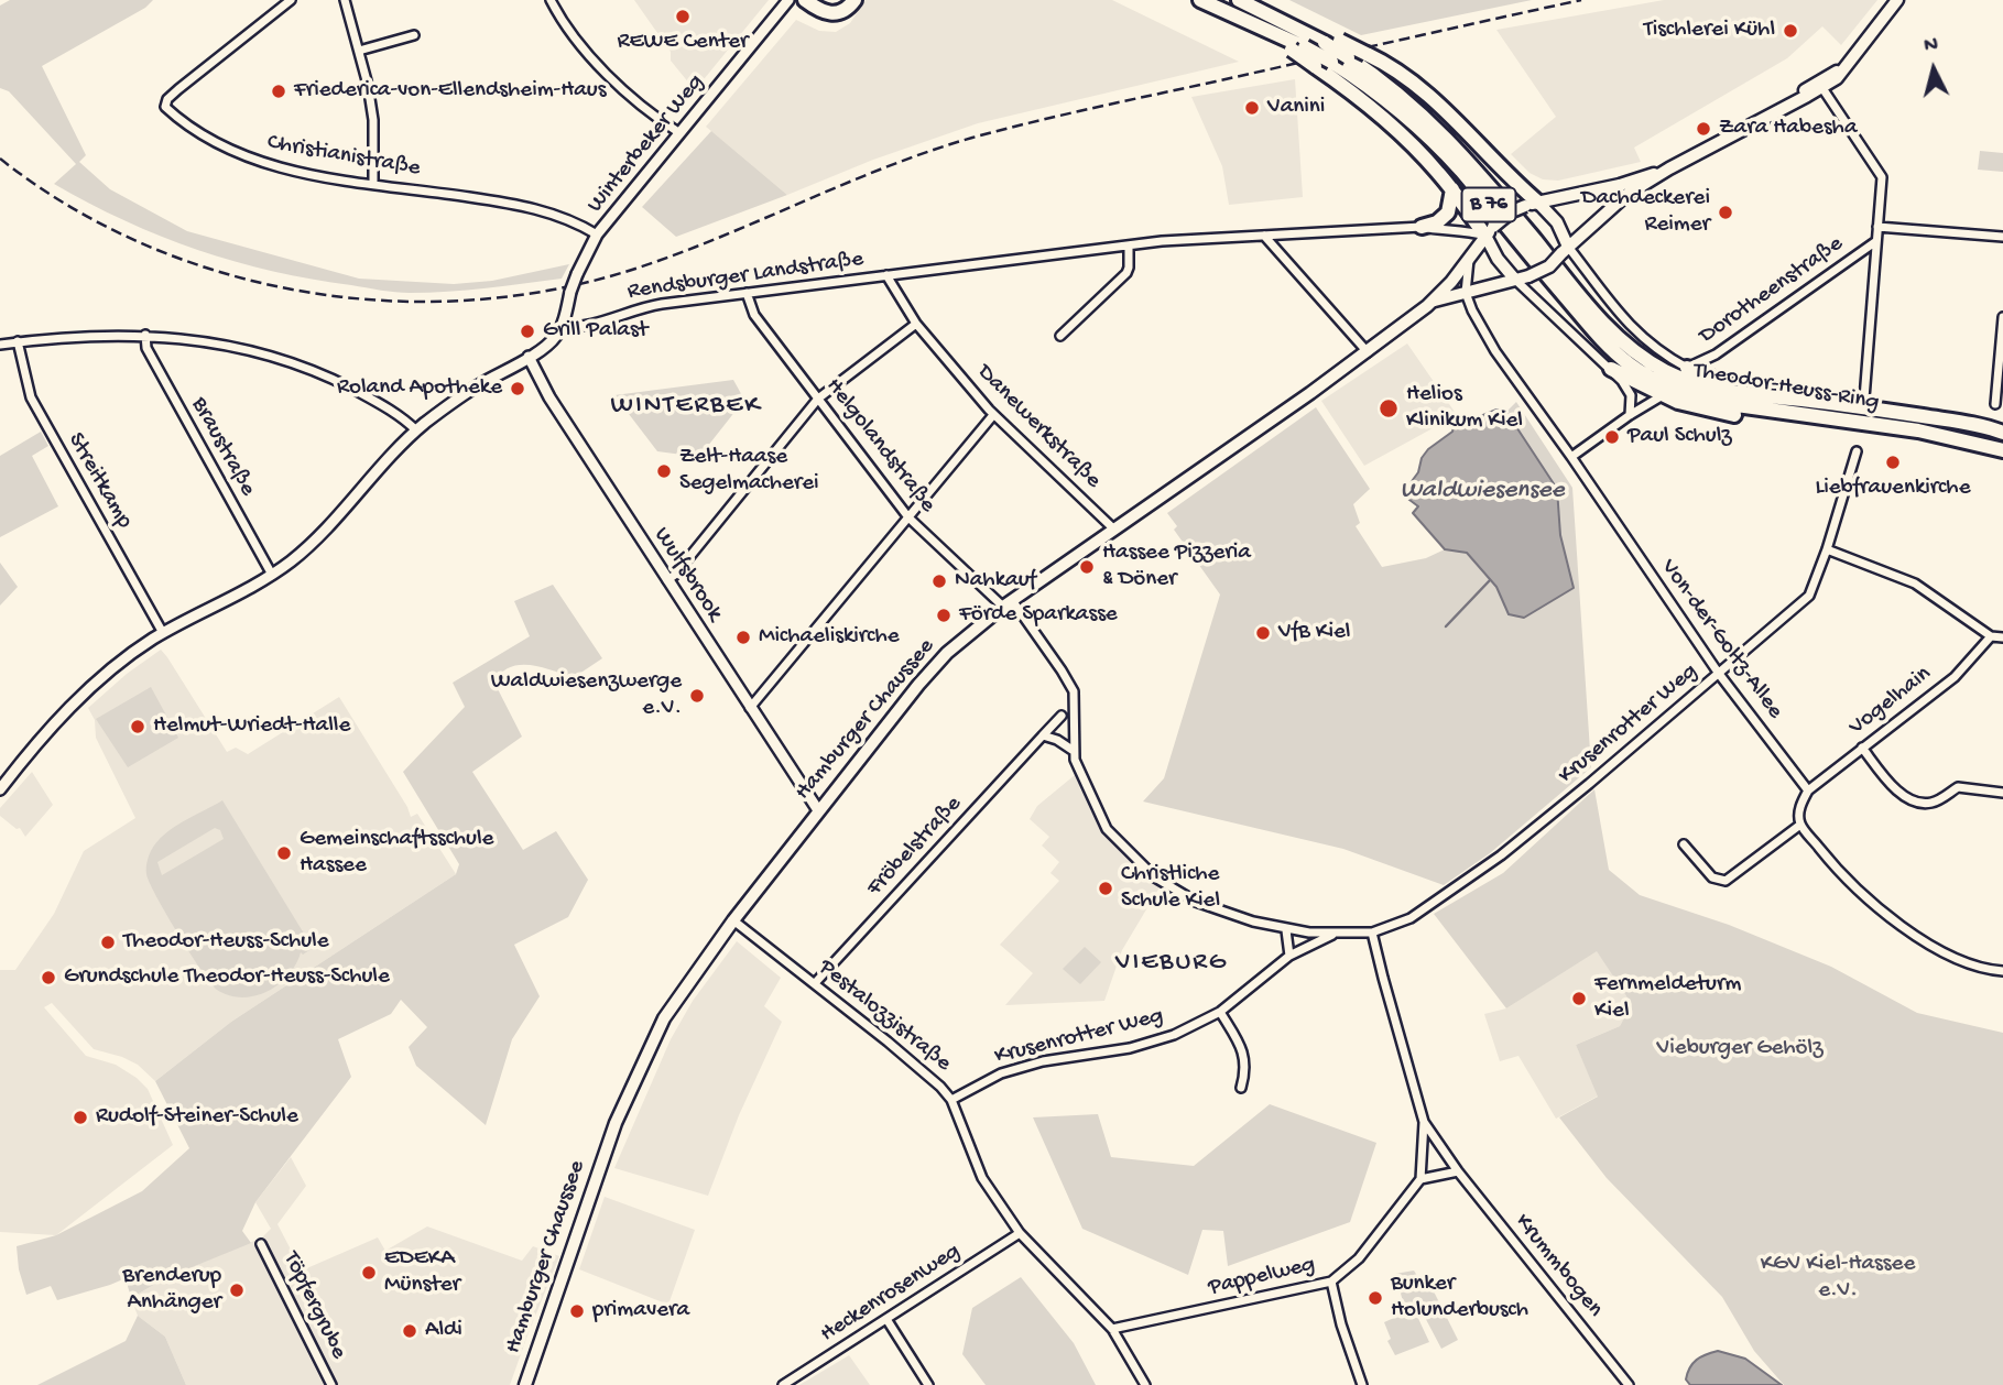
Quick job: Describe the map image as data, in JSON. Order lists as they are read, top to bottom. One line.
{"streets":{"highway":["B 76","Theodor-Heuss-Ring"],"main road":["Hamburger Chaussee"],"street":["Winterbeker Weg","Christianistraße","Rendsburger Landstraße","Dorotheenstraße","Danewerkstraße","Helgolandstraße","Braustraße","Streitkamp","Wulfsbrook","Von-der-Goltz-Allee","Vogelhain","Krusenrotter Weg","Fröbelstraße","Pestalozzistraße","Krummbogen","Pappelweg","Heckenrosenweg","Töpfergrube"]},"crossings":[["Winterbeker Weg","Christianistraße"],["Winterbeker Weg","Rendsburger Landstraße"],["Rendsburger Landstraße","Theodor-Heuss-Ring"],["Rendsburger Landstraße","Danewerkstraße"],["Rendsburger Landstraße","Helgolandstraße"],["Rendsburger Landstraße","Hamburger Chaussee"],["Dorotheenstraße","Theodor-Heuss-Ring"],["Theodor-Heuss-Ring","Hamburger Chaussee"],["Danewerkstraße","Hamburger Chaussee"],["Helgolandstraße","Hamburger Chaussee"],["Helgolandstraße","Krusenrotter Weg"],["Wulfsbrook","Hamburger Chaussee"],["Von-der-Goltz-Allee","Vogelhain"],["Von-der-Goltz-Allee","Hamburger Chaussee"],["Von-der-Goltz-Allee","Krusenrotter Weg"],["Hamburger Chaussee","Pestalozzistraße"],["Krusenrotter Weg","Pestalozzistraße"],["Krusenrotter Weg","Krummbogen"],["Fröbelstraße","Pestalozzistraße"],["Pestalozzistraße","Pappelweg"],["Pestalozzistraße","Heckenrosenweg"],["Krummbogen","Pappelweg"]],"districts":["WINTERBEK","VIEBURG"],"water":["Waldwiesensee"],"parks":["Vieburger Gehölz","KGV Kiel-Hassee e.V."],"places":["REWE Center","Tischlerei Kühl","Friederica-von-Ellendsheim-Haus","Vanini","Zara Habesha","Dachdeckerei Reimer","Grill Palast","Roland Apotheke","Helios Klinikum Kiel","Paul Schulz","Liebfrauenkirche","Zelt-Haase Segelmacherei","Hassee Pizzeria & Döner","Nahkauf","Förde Sparkasse","VfB Kiel","Michaeliskirche","Waldwiesenzwerge e.V.","Helmut-Wriedt-Halle","Gemeinschaftsschule Hassee","Christliche Schule Kiel","Theodor-Heuss-Schule","Grundschule Theodor-Heuss-Schule","Fernmeldeturm Kiel","Rudolf-Steiner-Schule","EDEKA Münster","Brenderup Anhänger","Bunker Holunderbusch","primavera","Aldi"],"north":"top"}
